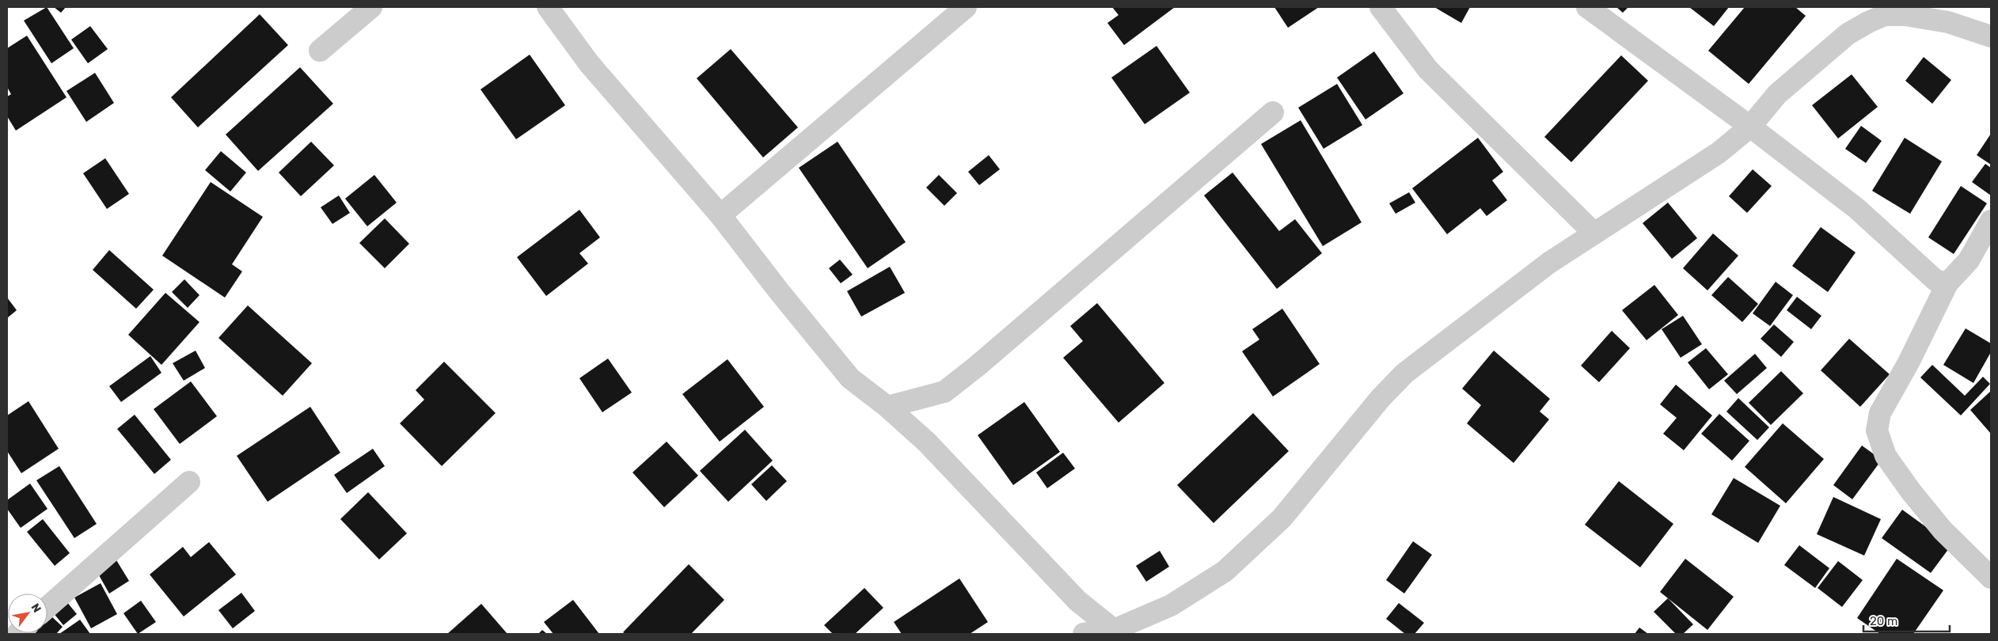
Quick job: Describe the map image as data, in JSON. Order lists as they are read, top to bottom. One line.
{"scale_bar":"20 m","north":"top right"}
